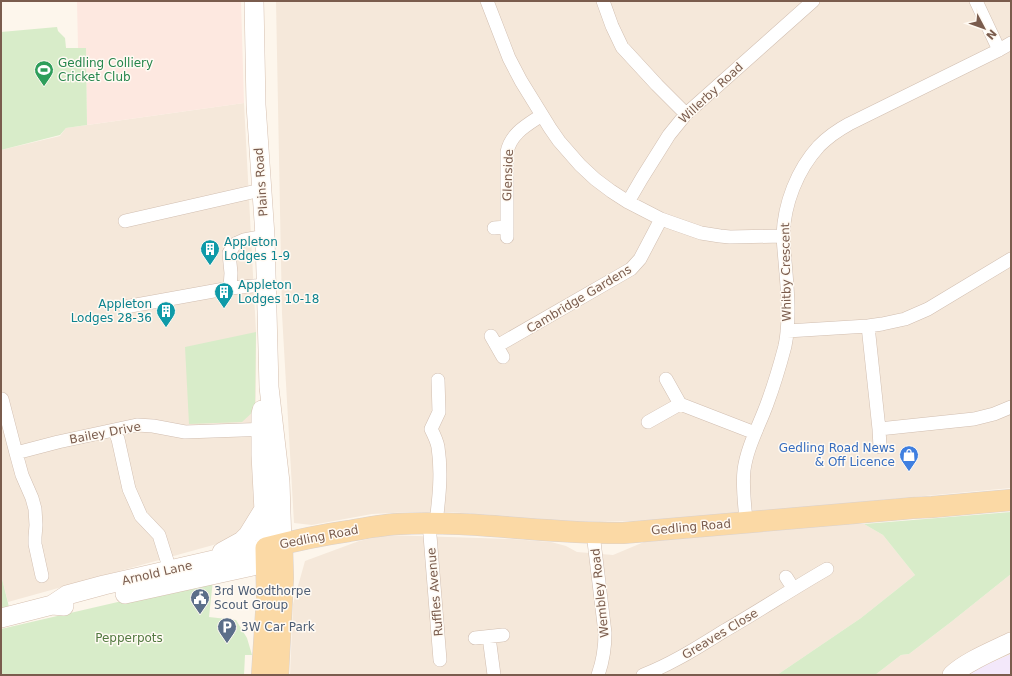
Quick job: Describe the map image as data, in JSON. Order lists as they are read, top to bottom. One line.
{"streets":{"main road":["Plains Road","Gedling Road","Arnold Lane"],"street":["Willerby Road","Glenside","Whitby Crescent","Cambridge Gardens","Bailey Drive","Ruffles Avenue","Wembley Road","Greaves Close"]},"crossings":[["Plains Road","Bailey Drive"],["Plains Road","Gedling Road"],["Plains Road","Arnold Lane"],["Whitby Crescent","Gedling Road"],["Gedling Road","Arnold Lane"],["Gedling Road","Ruffles Avenue"],["Gedling Road","Wembley Road"]],"parks":["Pepperpots"],"places":{"sports":["Gedling Colliery Cricket Club"],"building":["Appleton Lodges 1-9","Appleton Lodges 10-18","Appleton Lodges 28-36"],"shop":["Gedling Road News & Off Licence"],"public building":["3rd Woodthorpe Scout Group"],"parking":["3W Car Park"]},"north":"bottom right"}
